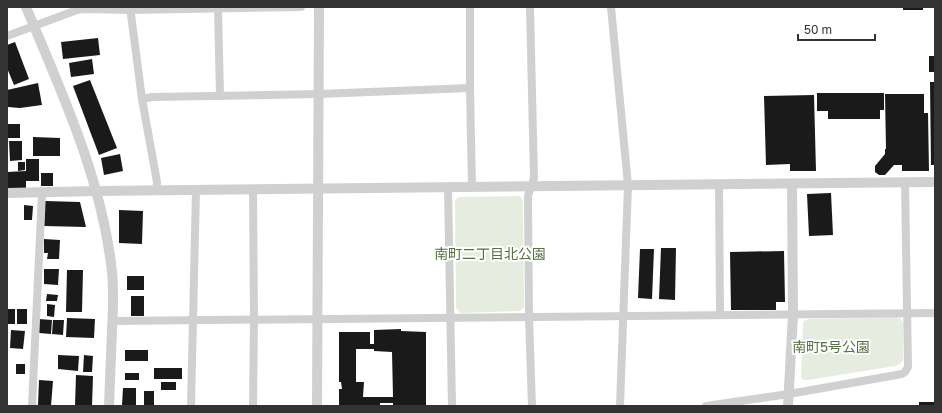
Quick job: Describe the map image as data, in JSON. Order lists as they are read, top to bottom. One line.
{"parks":["南町二丁目北公園","南町5号公園"],"scale_bar":"50 m"}
